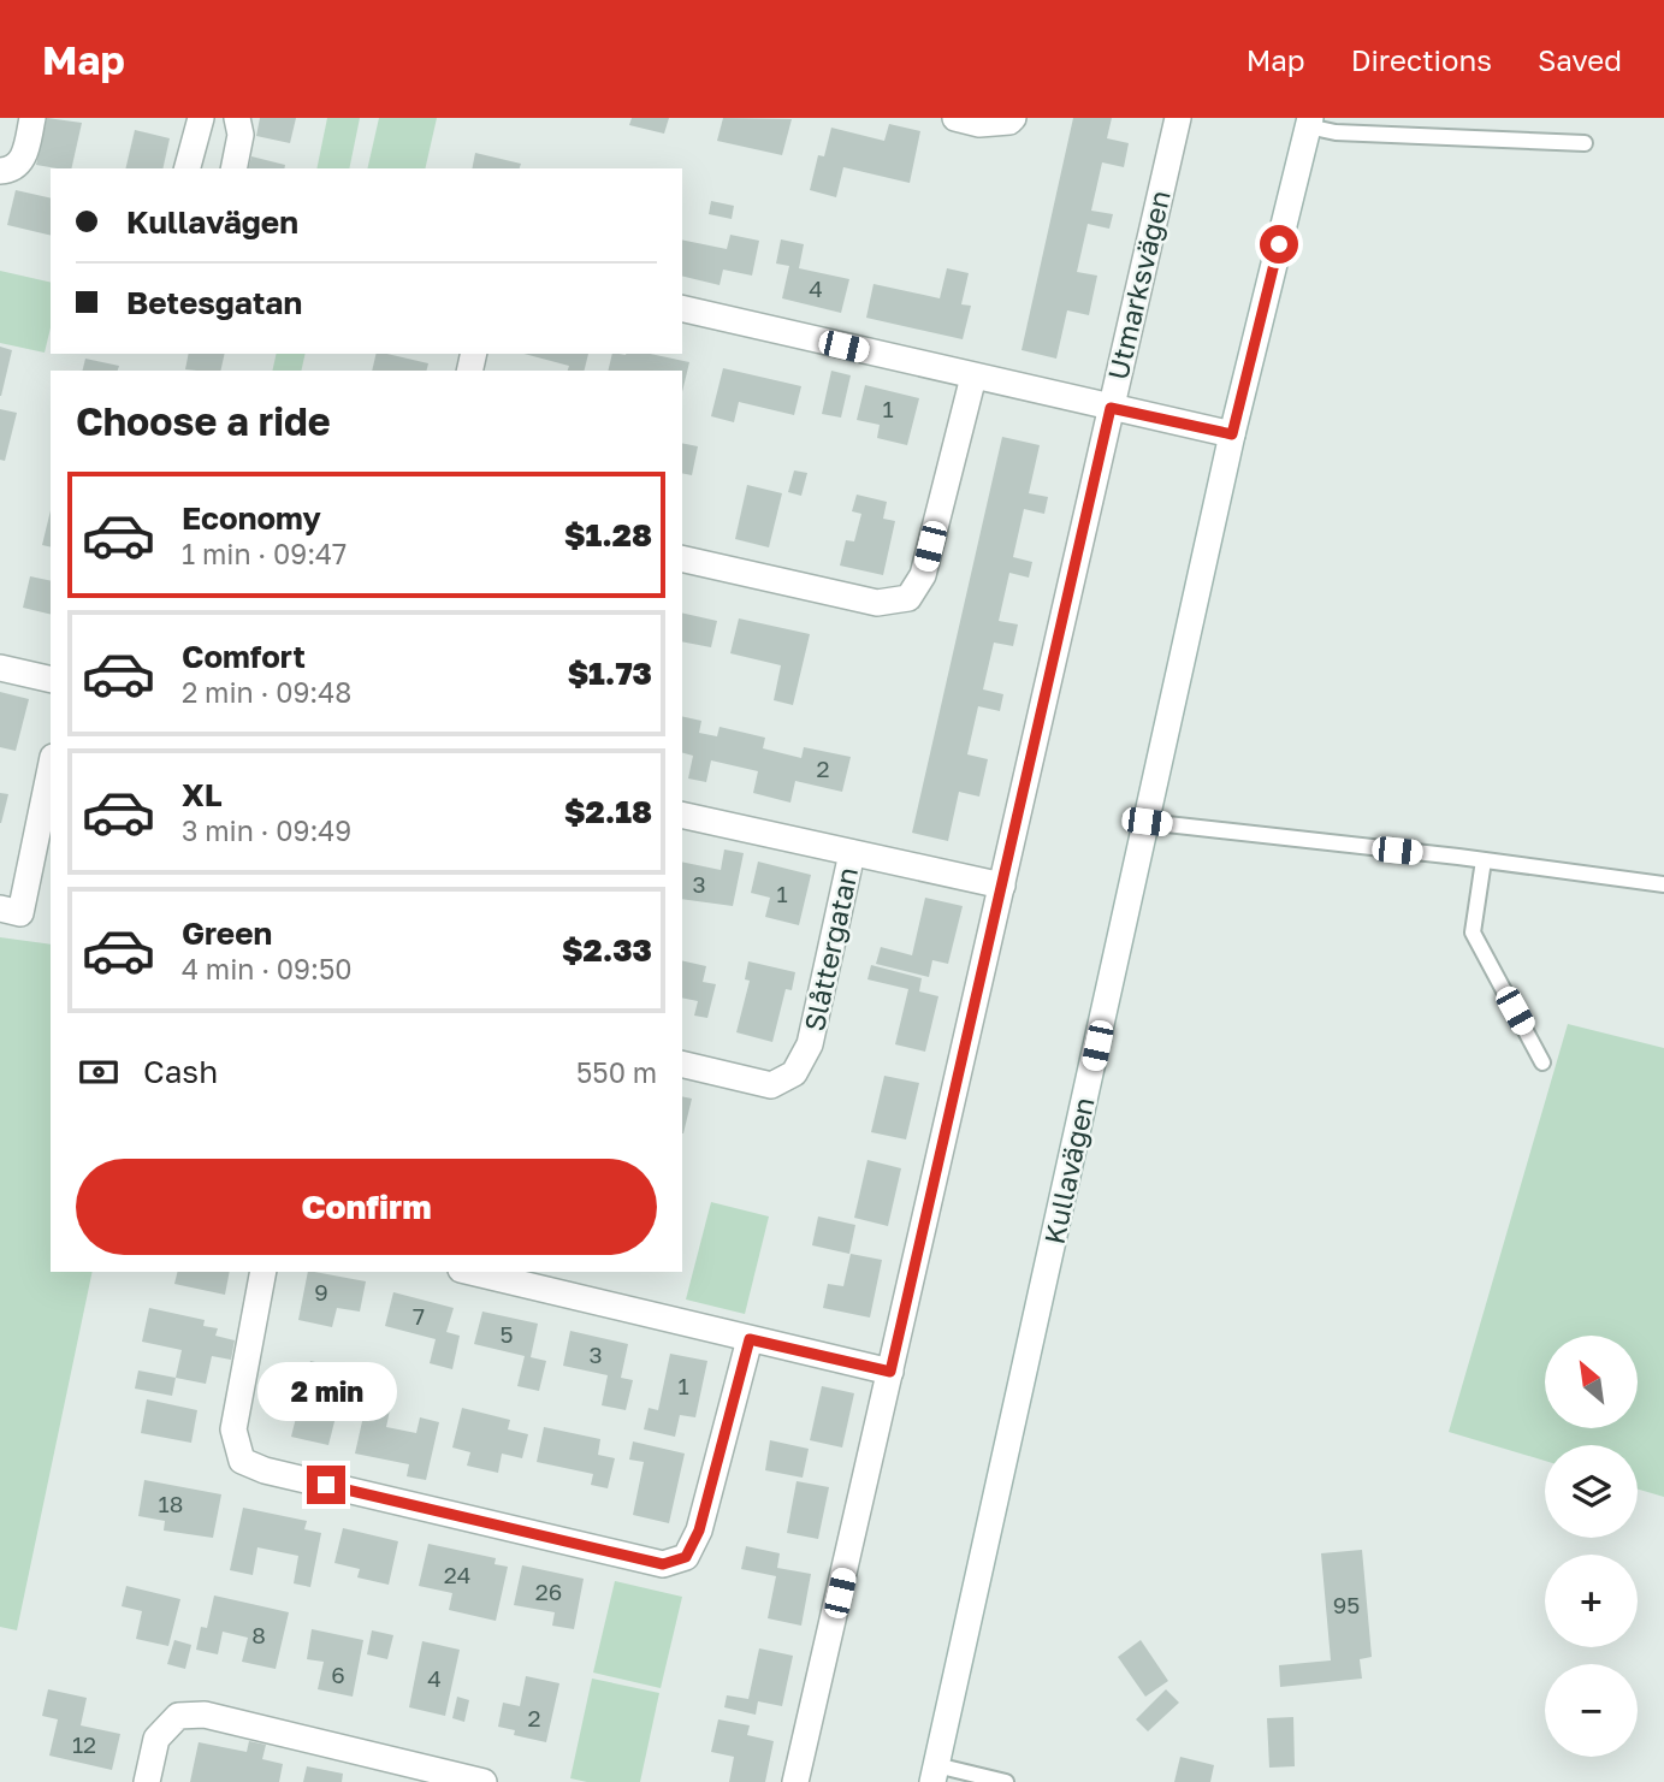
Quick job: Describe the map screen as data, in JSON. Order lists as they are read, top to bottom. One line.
{"streets":{"street":["Utmarksvägen","Slåttergatan","Kullavägen"]},"crossings":[["Utmarksvägen","Slåttergatan"]],"house_numbers":["4","1","2","3","1","9","7","5","3","1","18","24","26","95","8","6","4","2","12"],"north":"top left","page":{"header":"Map","nav":["Map","Directions","Saved"],"banner":["Kullavägen","Betesgatan"],"heading":"Choose a ride","list":[{"name":"Economy","note":"1 min · 09:47","value":"$1.28"},{"name":"Comfort","note":"2 min · 09:48","value":"$1.73"},{"name":"XL","note":"3 min · 09:49","value":"$2.18"},{"name":"Green","note":"4 min · 09:50","value":"$2.33"}],"pay":["Cash","550 m"],"buttons":"Confirm","map_buttons":["+","−"],"bubble":"2 min"}}
